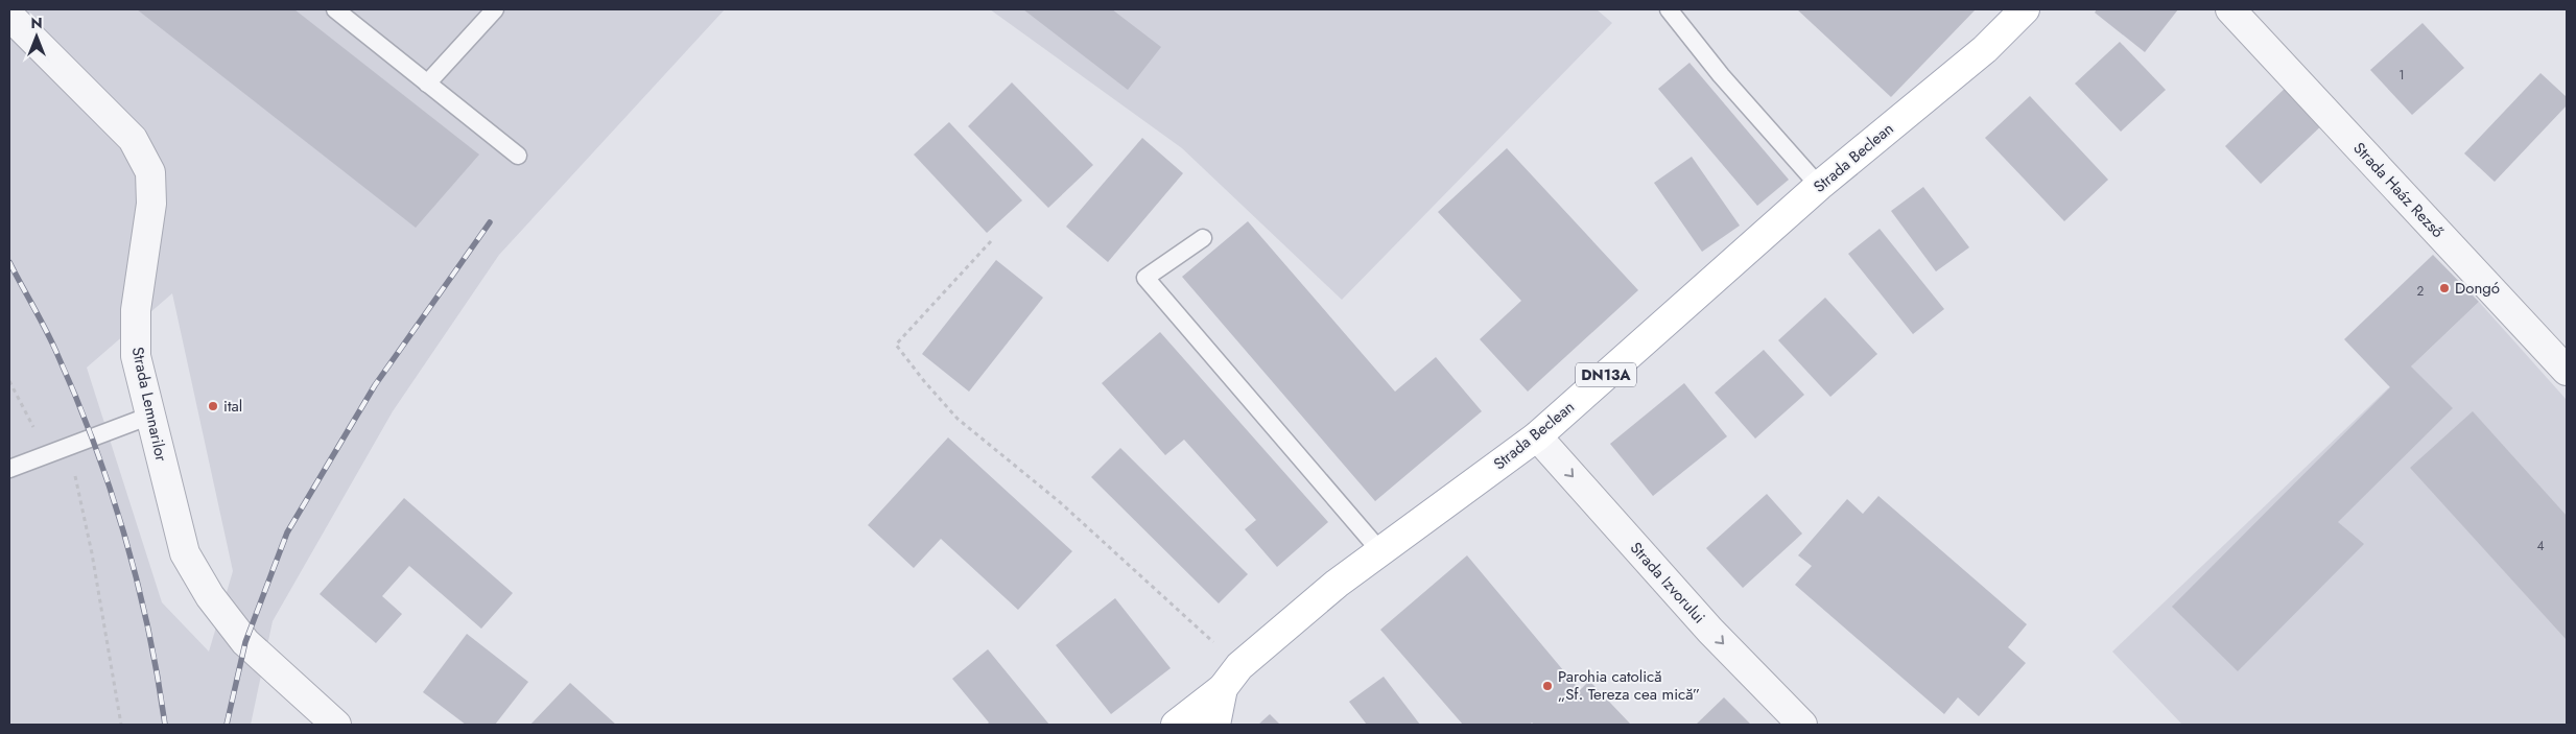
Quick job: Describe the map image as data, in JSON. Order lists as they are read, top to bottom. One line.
{"streets":{"main road":["Strada Beclean","DN13A"],"street":["Strada Haáz Rezső","Strada Lemnarilor","Strada Izvorului"]},"crossings":[["Strada Beclean","Strada Izvorului"]],"one_way":["Strada Izvorului"],"places":["Dongó","ital","Parohia catolică „Sf. Tereza cea mică”"],"house_numbers":["1","2","4"],"north":"top"}
